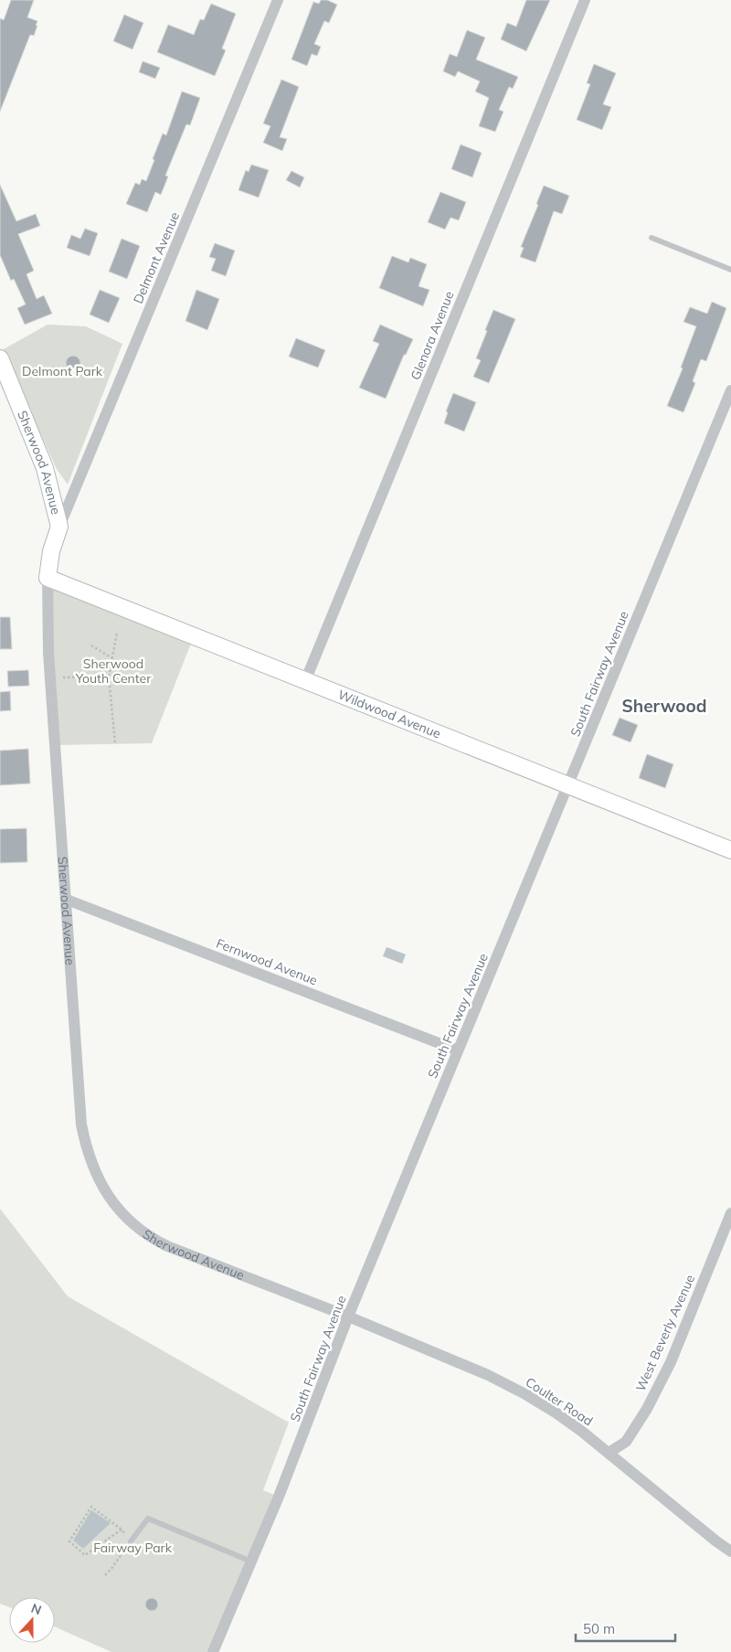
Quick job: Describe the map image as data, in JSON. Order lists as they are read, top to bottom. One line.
{"streets":{"street":["Delmont Avenue","Glenora Avenue","Sherwood Avenue","South Fairway Avenue","Wildwood Avenue","Fernwood Avenue","West Beverly Avenue","Coulter Road"]},"crossings":[["Delmont Avenue","Sherwood Avenue"],["Glenora Avenue","Wildwood Avenue"],["Sherwood Avenue","South Fairway Avenue"],["Sherwood Avenue","Wildwood Avenue"],["Sherwood Avenue","Fernwood Avenue"],["Sherwood Avenue","Coulter Road"],["South Fairway Avenue","Wildwood Avenue"],["South Fairway Avenue","Fernwood Avenue"],["South Fairway Avenue","Coulter Road"],["West Beverly Avenue","Coulter Road"]],"districts":["Sherwood"],"parks":["Delmont Park","Sherwood Youth Center","Fairway Park"],"scale_bar":"50 m","north":"top"}
